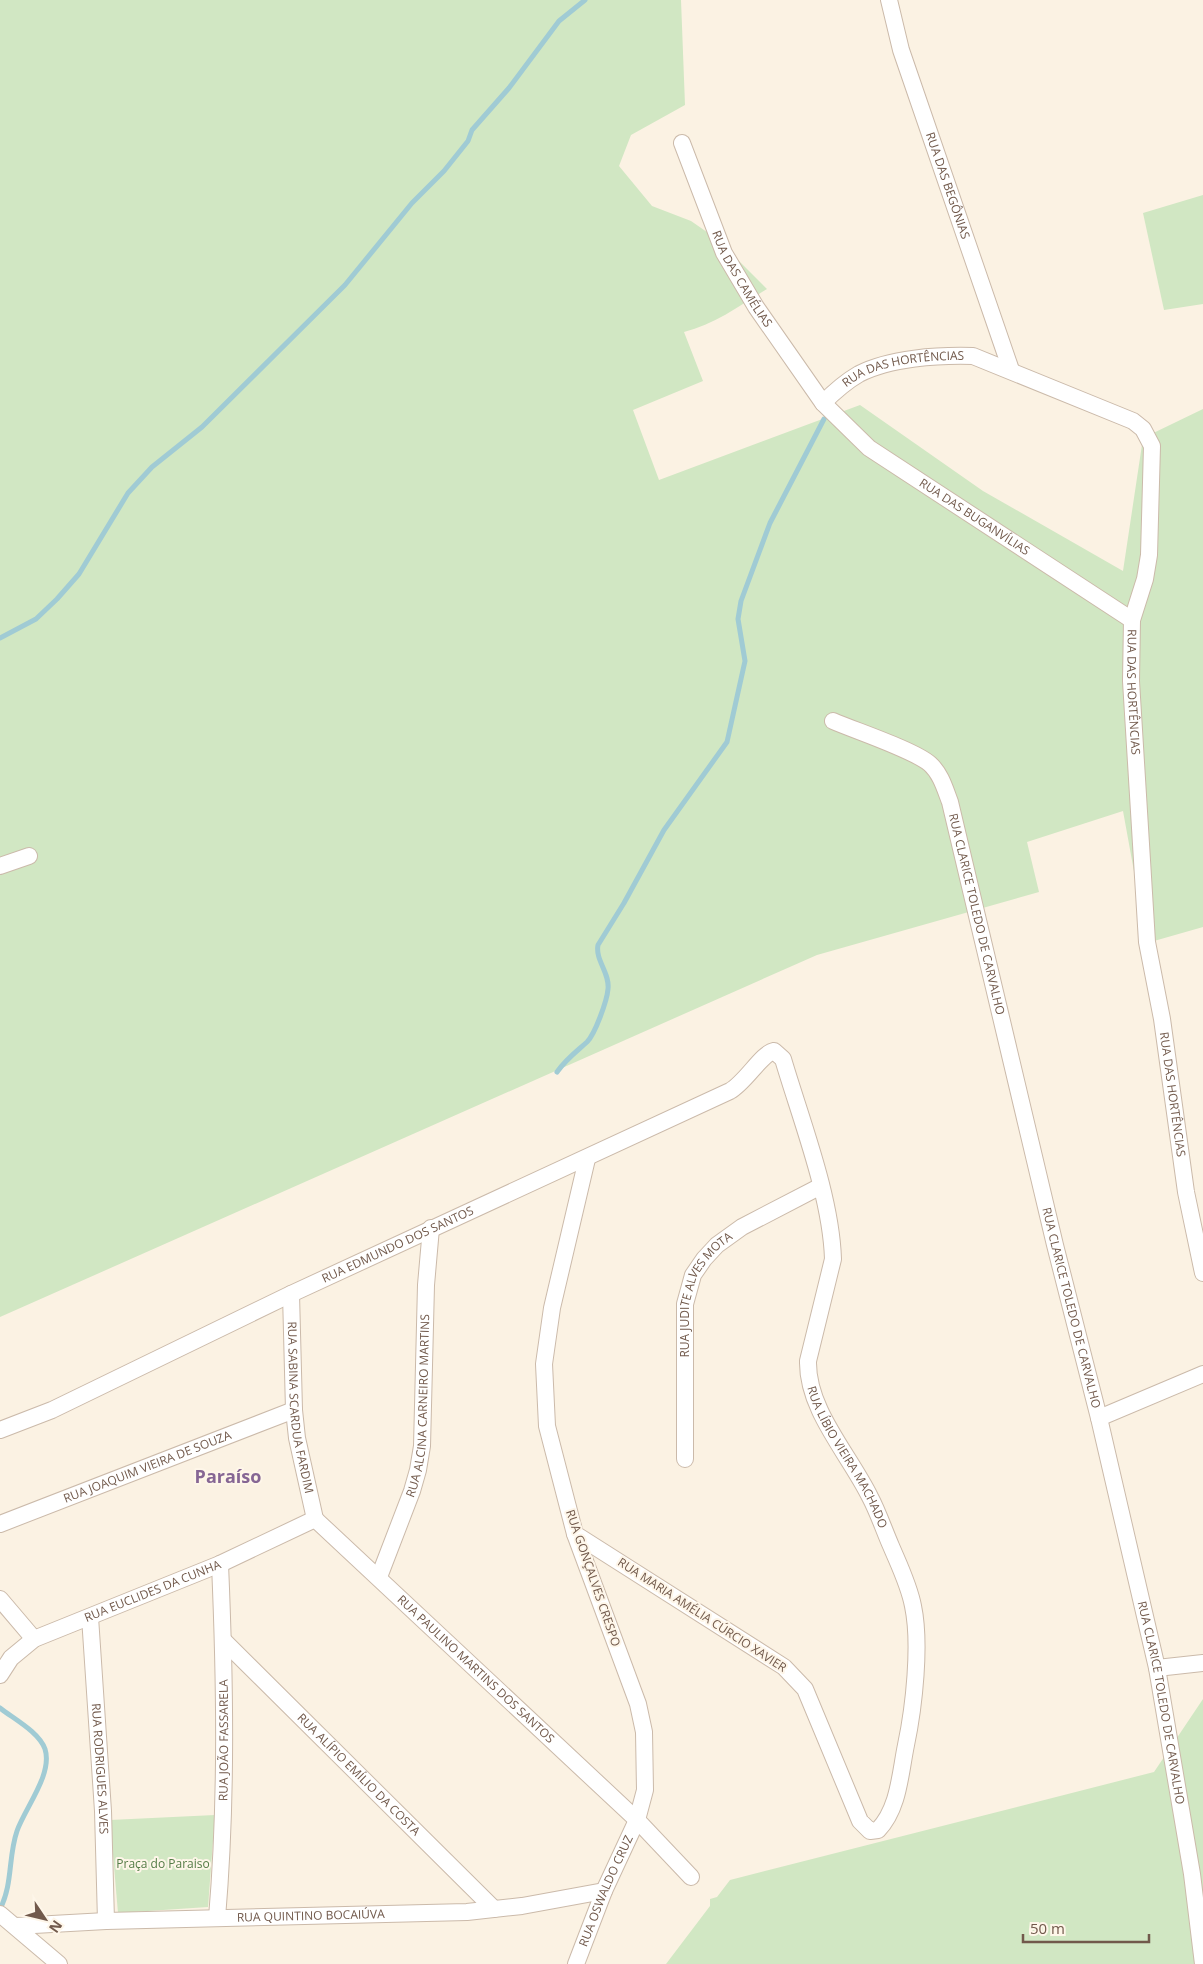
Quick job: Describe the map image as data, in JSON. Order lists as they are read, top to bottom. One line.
{"streets":{"street":["RUA DAS BEGÔNIAS","RUA DAS CAMÉLIAS","RUA DAS HORTÊNCIAS","RUA DAS BUGANVÍLIAS","RUA CLARICE TOLEDO DE CARVALHO","RUA EDMUNDO DOS SANTOS","RUA JUDITE ALVES MOTA","RUA ALCINA CARNEIRO MARTINS","RUA SABINA SCARDUA FARDIM","RUA LÍBIO VIEIRA MACHADO","RUA JOAQUIM VIEIRA DE SOUZA","RUA GONÇALVES CRESPO","RUA EUCLIDES DA CUNHA","RUA MARIA AMÉLIA CÚRCIO XAVIER","RUA PAULINO MARTINS DOS SANTOS","RUA JOÃO FASSARELA","RUA RODRIGUES ALVES","RUA ALÍPIO EMÍLIO DA COSTA","RUA OSWALDO CRUZ","RUA QUINTINO BOCAIÚVA"]},"crossings":[["RUA DAS BEGÔNIAS","RUA DAS HORTÊNCIAS"],["RUA DAS CAMÉLIAS","RUA DAS HORTÊNCIAS"],["RUA DAS CAMÉLIAS","RUA DAS BUGANVÍLIAS"],["RUA DAS HORTÊNCIAS","RUA DAS BUGANVÍLIAS"],["RUA EDMUNDO DOS SANTOS","RUA ALCINA CARNEIRO MARTINS"],["RUA EDMUNDO DOS SANTOS","RUA SABINA SCARDUA FARDIM"],["RUA EDMUNDO DOS SANTOS","RUA LÍBIO VIEIRA MACHADO"],["RUA EDMUNDO DOS SANTOS","RUA GONÇALVES CRESPO"],["RUA JUDITE ALVES MOTA","RUA LÍBIO VIEIRA MACHADO"],["RUA ALCINA CARNEIRO MARTINS","RUA PAULINO MARTINS DOS SANTOS"],["RUA SABINA SCARDUA FARDIM","RUA JOAQUIM VIEIRA DE SOUZA"],["RUA SABINA SCARDUA FARDIM","RUA EUCLIDES DA CUNHA"],["RUA SABINA SCARDUA FARDIM","RUA PAULINO MARTINS DOS SANTOS"],["RUA LÍBIO VIEIRA MACHADO","RUA MARIA AMÉLIA CÚRCIO XAVIER"],["RUA GONÇALVES CRESPO","RUA MARIA AMÉLIA CÚRCIO XAVIER"],["RUA GONÇALVES CRESPO","RUA PAULINO MARTINS DOS SANTOS"],["RUA GONÇALVES CRESPO","RUA OSWALDO CRUZ"],["RUA EUCLIDES DA CUNHA","RUA PAULINO MARTINS DOS SANTOS"],["RUA EUCLIDES DA CUNHA","RUA JOÃO FASSARELA"],["RUA EUCLIDES DA CUNHA","RUA RODRIGUES ALVES"],["RUA PAULINO MARTINS DOS SANTOS","RUA OSWALDO CRUZ"],["RUA JOÃO FASSARELA","RUA ALÍPIO EMÍLIO DA COSTA"],["RUA JOÃO FASSARELA","RUA QUINTINO BOCAIÚVA"],["RUA RODRIGUES ALVES","RUA QUINTINO BOCAIÚVA"],["RUA ALÍPIO EMÍLIO DA COSTA","RUA QUINTINO BOCAIÚVA"],["RUA OSWALDO CRUZ","RUA QUINTINO BOCAIÚVA"]],"districts":["Paraíso"],"parks":["Praça do Paraiso"],"scale_bar":"50 m","north":"bottom right"}
